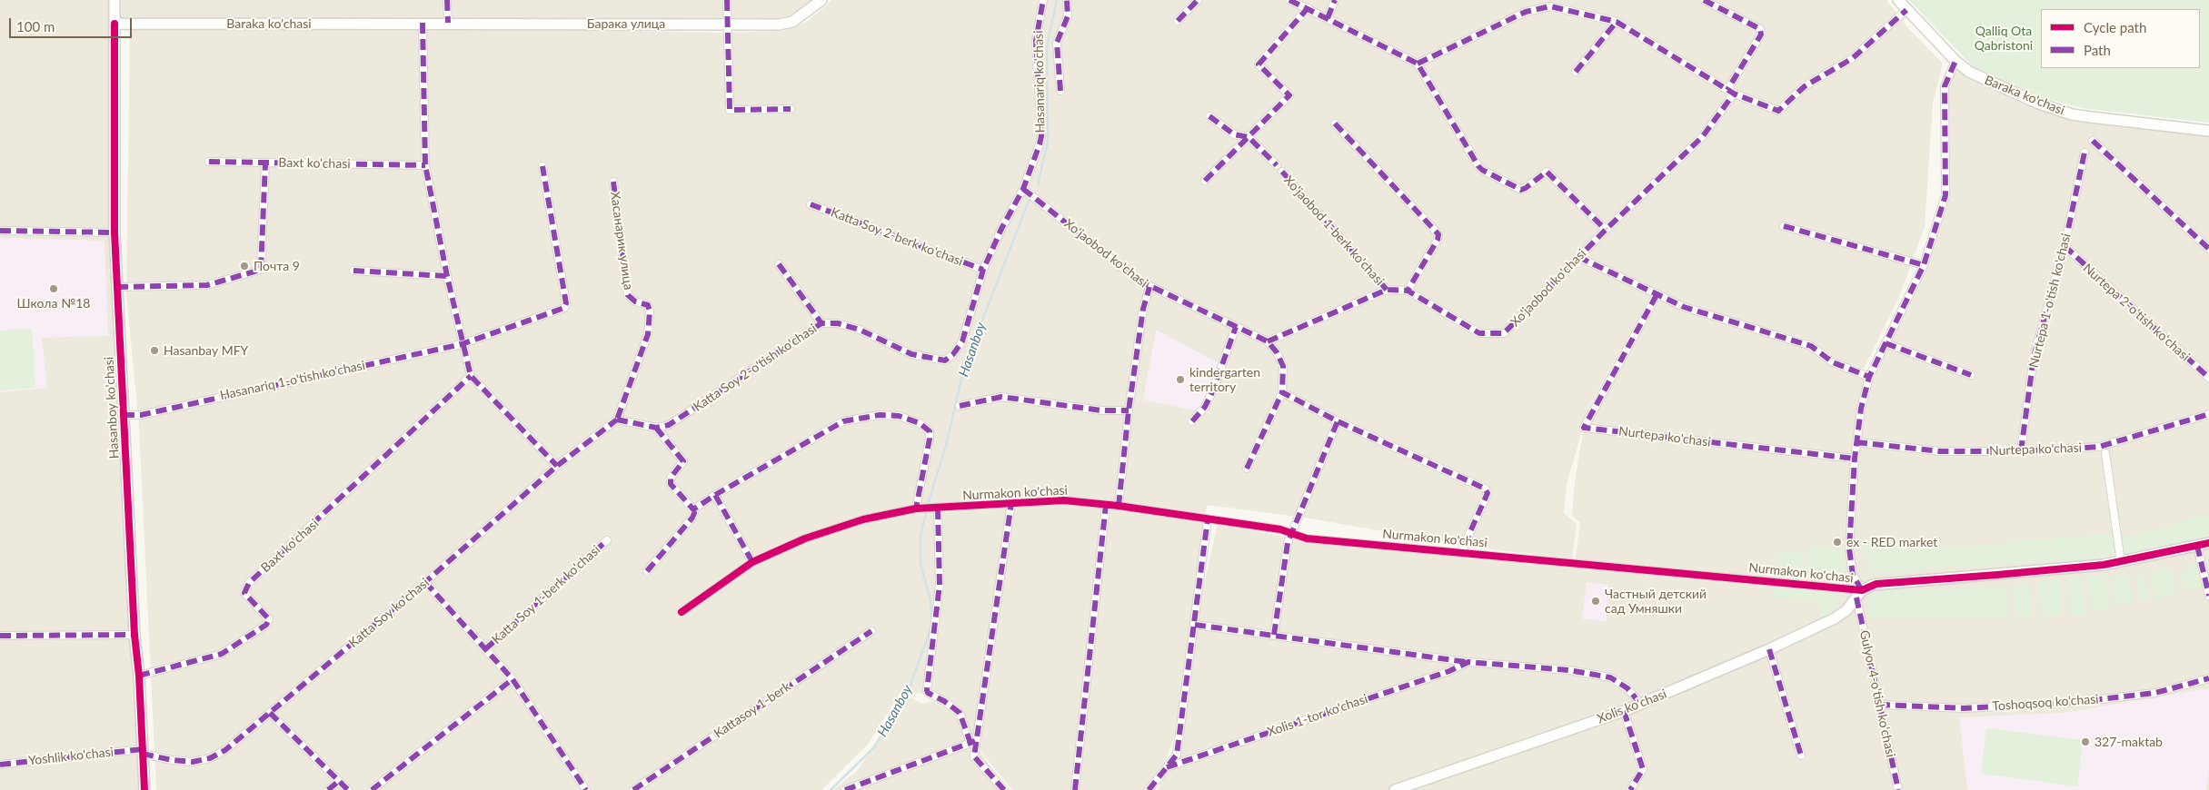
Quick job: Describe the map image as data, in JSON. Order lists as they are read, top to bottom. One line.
{"streets":{"street":["Baraka ko'chasi","Барака улица","Hasanariq ko'chasi","Baxt ko'chasi","Xo'jaobod 1-berk ko'chasi","Katta Soy 2-berk ko'chasi","Хасанарик улица","Xo'jaobod ko'chasi","Nurtepa 1-o'tish ko'chasi","Nurtepa 2-o'tish ko'chasi","Katta Soy 2-o'tish ko'chasi","Hasanariq 1-o'tish ko'chasi","Hasanboy ko'chasi","Nurtepa ko'chasi","Nurmakon ko'chasi","Katta Soy 1-berk ko'chasi","Katta Soy ko'chasi","Gulyor 4-o'tish ko'chasi","Toshoqsoq ko'chasi","Xolis ko'chasi","Kattasoy 1-berk","Xolis 1-tor ko'chasi","Yoshlik ko'chasi"]},"crossings":[["Baraka ko'chasi","Барака улица"],["Baraka ko'chasi","Hasanboy ko'chasi"],["Hasanariq ko'chasi","Xo'jaobod ko'chasi"],["Hasanariq ko'chasi","Katta Soy 2-o'tish ko'chasi"],["Baxt ko'chasi","Hasanboy ko'chasi"],["Xo'jaobod 1-berk ko'chasi","Xo'jaobod ko'chasi"],["Katta Soy 2-berk ko'chasi","Katta Soy 2-o'tish ko'chasi"],["Хасанарик улица","Katta Soy ko'chasi"],["Xo'jaobod ko'chasi","Katta Soy 2-o'tish ko'chasi"],["Nurtepa 1-o'tish ko'chasi","Nurtepa 2-o'tish ko'chasi"],["Nurtepa 1-o'tish ko'chasi","Nurtepa ko'chasi"],["Hasanariq 1-o'tish ko'chasi","Hasanboy ko'chasi"],["Hasanboy ko'chasi","Katta Soy ko'chasi"],["Hasanboy ko'chasi","Yoshlik ko'chasi"],["Nurmakon ko'chasi","Gulyor 4-o'tish ko'chasi"],["Nurmakon ko'chasi","Xolis ko'chasi"],["Katta Soy ko'chasi","Yoshlik ko'chasi"],["Gulyor 4-o'tish ko'chasi","Toshoqsoq ko'chasi"],["Gulyor 4-o'tish ko'chasi","Xolis ko'chasi"],["Xolis ko'chasi","Xolis 1-tor ko'chasi"]],"water":["Hasanboy"],"parks":["Qalliq Ota Qabristoni"],"places":["Почта 9","Школа №18","Hasanbay MFY","kindergarten territory","ex - RED market","Частный детский сад Умняшки","327-maktab"],"legend":["Cycle path","Path"],"scale_bar":"100 m"}
